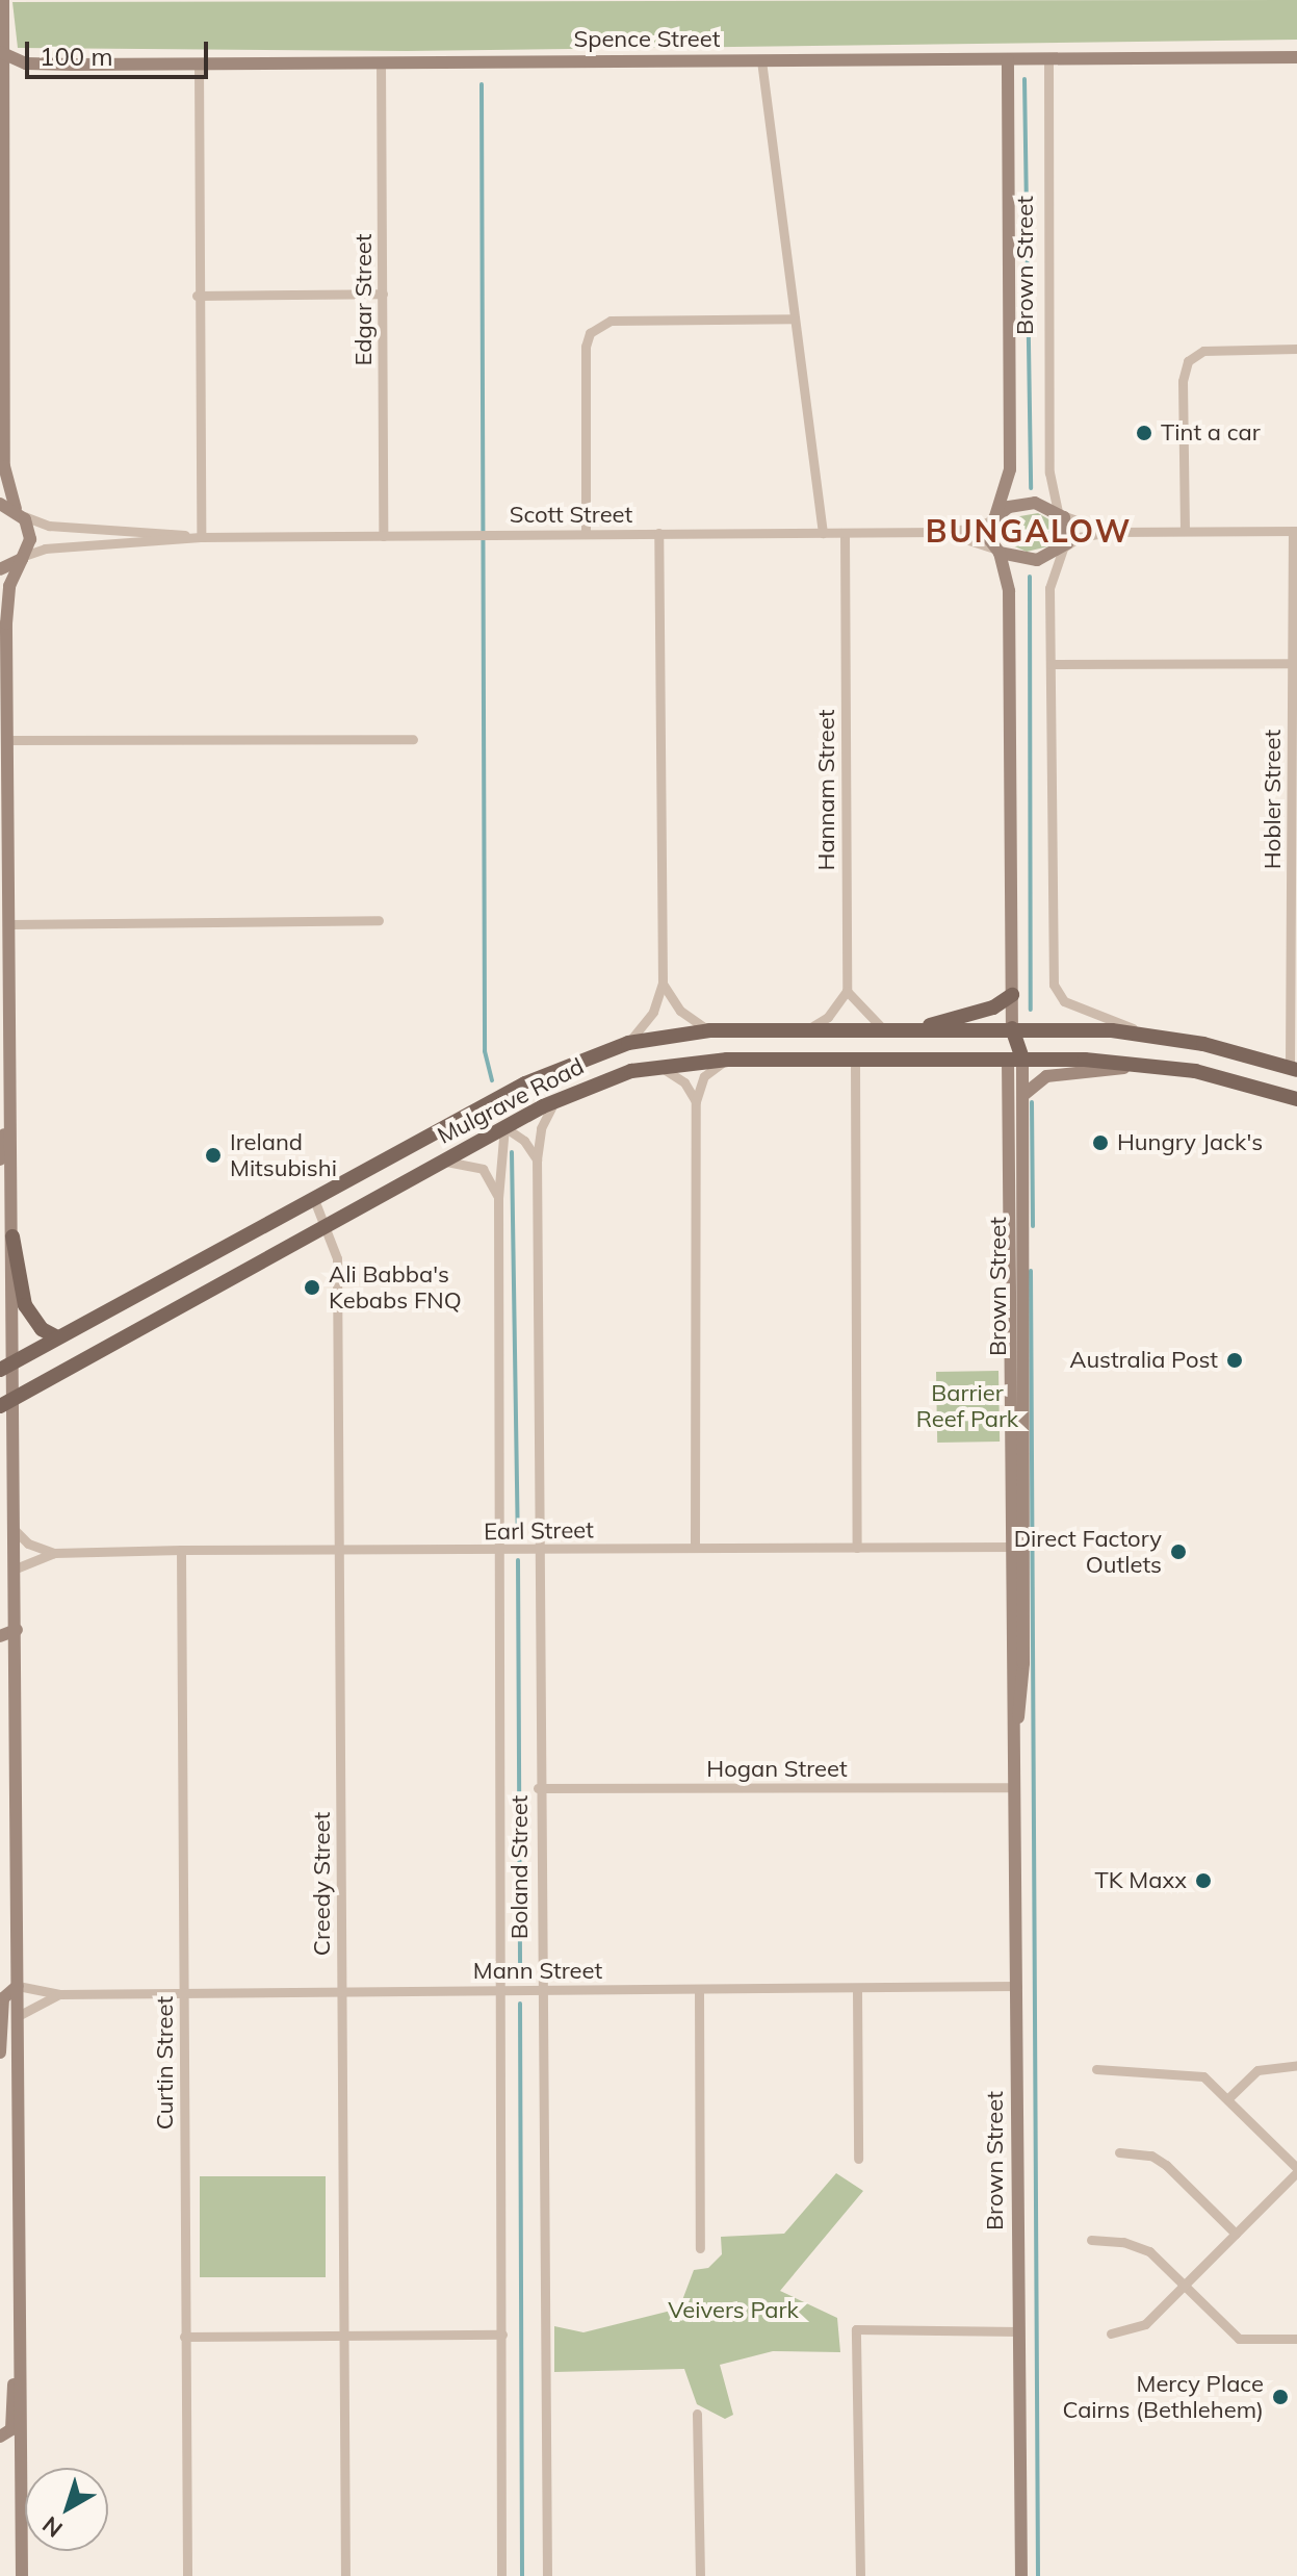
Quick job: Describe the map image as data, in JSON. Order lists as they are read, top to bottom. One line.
{"streets":{"main road":["Brown Street","Mulgrave Road"],"street":["Spence Street","Edgar Street","Scott Street","Hannam Street","Hobler Street","Earl Street","Hogan Street","Boland Street","Creedy Street","Mann Street","Curtin Street"]},"crossings":[["Spence Street","Brown Street"],["Spence Street","Edgar Street"],["Brown Street","Scott Street"],["Brown Street","Mulgrave Road"],["Brown Street","Earl Street"],["Brown Street","Hogan Street"],["Brown Street","Mann Street"],["Edgar Street","Scott Street"],["Scott Street","Hannam Street"],["Hobler Street","Mulgrave Road"],["Mulgrave Road","Boland Street"],["Mulgrave Road","Creedy Street"],["Earl Street","Boland Street"],["Earl Street","Creedy Street"],["Earl Street","Curtin Street"],["Hogan Street","Boland Street"],["Boland Street","Mann Street"],["Creedy Street","Mann Street"],["Mann Street","Curtin Street"]],"districts":["BUNGALOW"],"parks":["Barrier Reef Park","Veivers Park"],"places":["Tint a car","Hungry Jack's","Ireland Mitsubishi","Ali Babba's Kebabs FNQ","Australia Post","Direct Factory Outlets","TK Maxx","Mercy Place Cairns (Bethlehem)"],"scale_bar":"100 m","north":"bottom left"}
